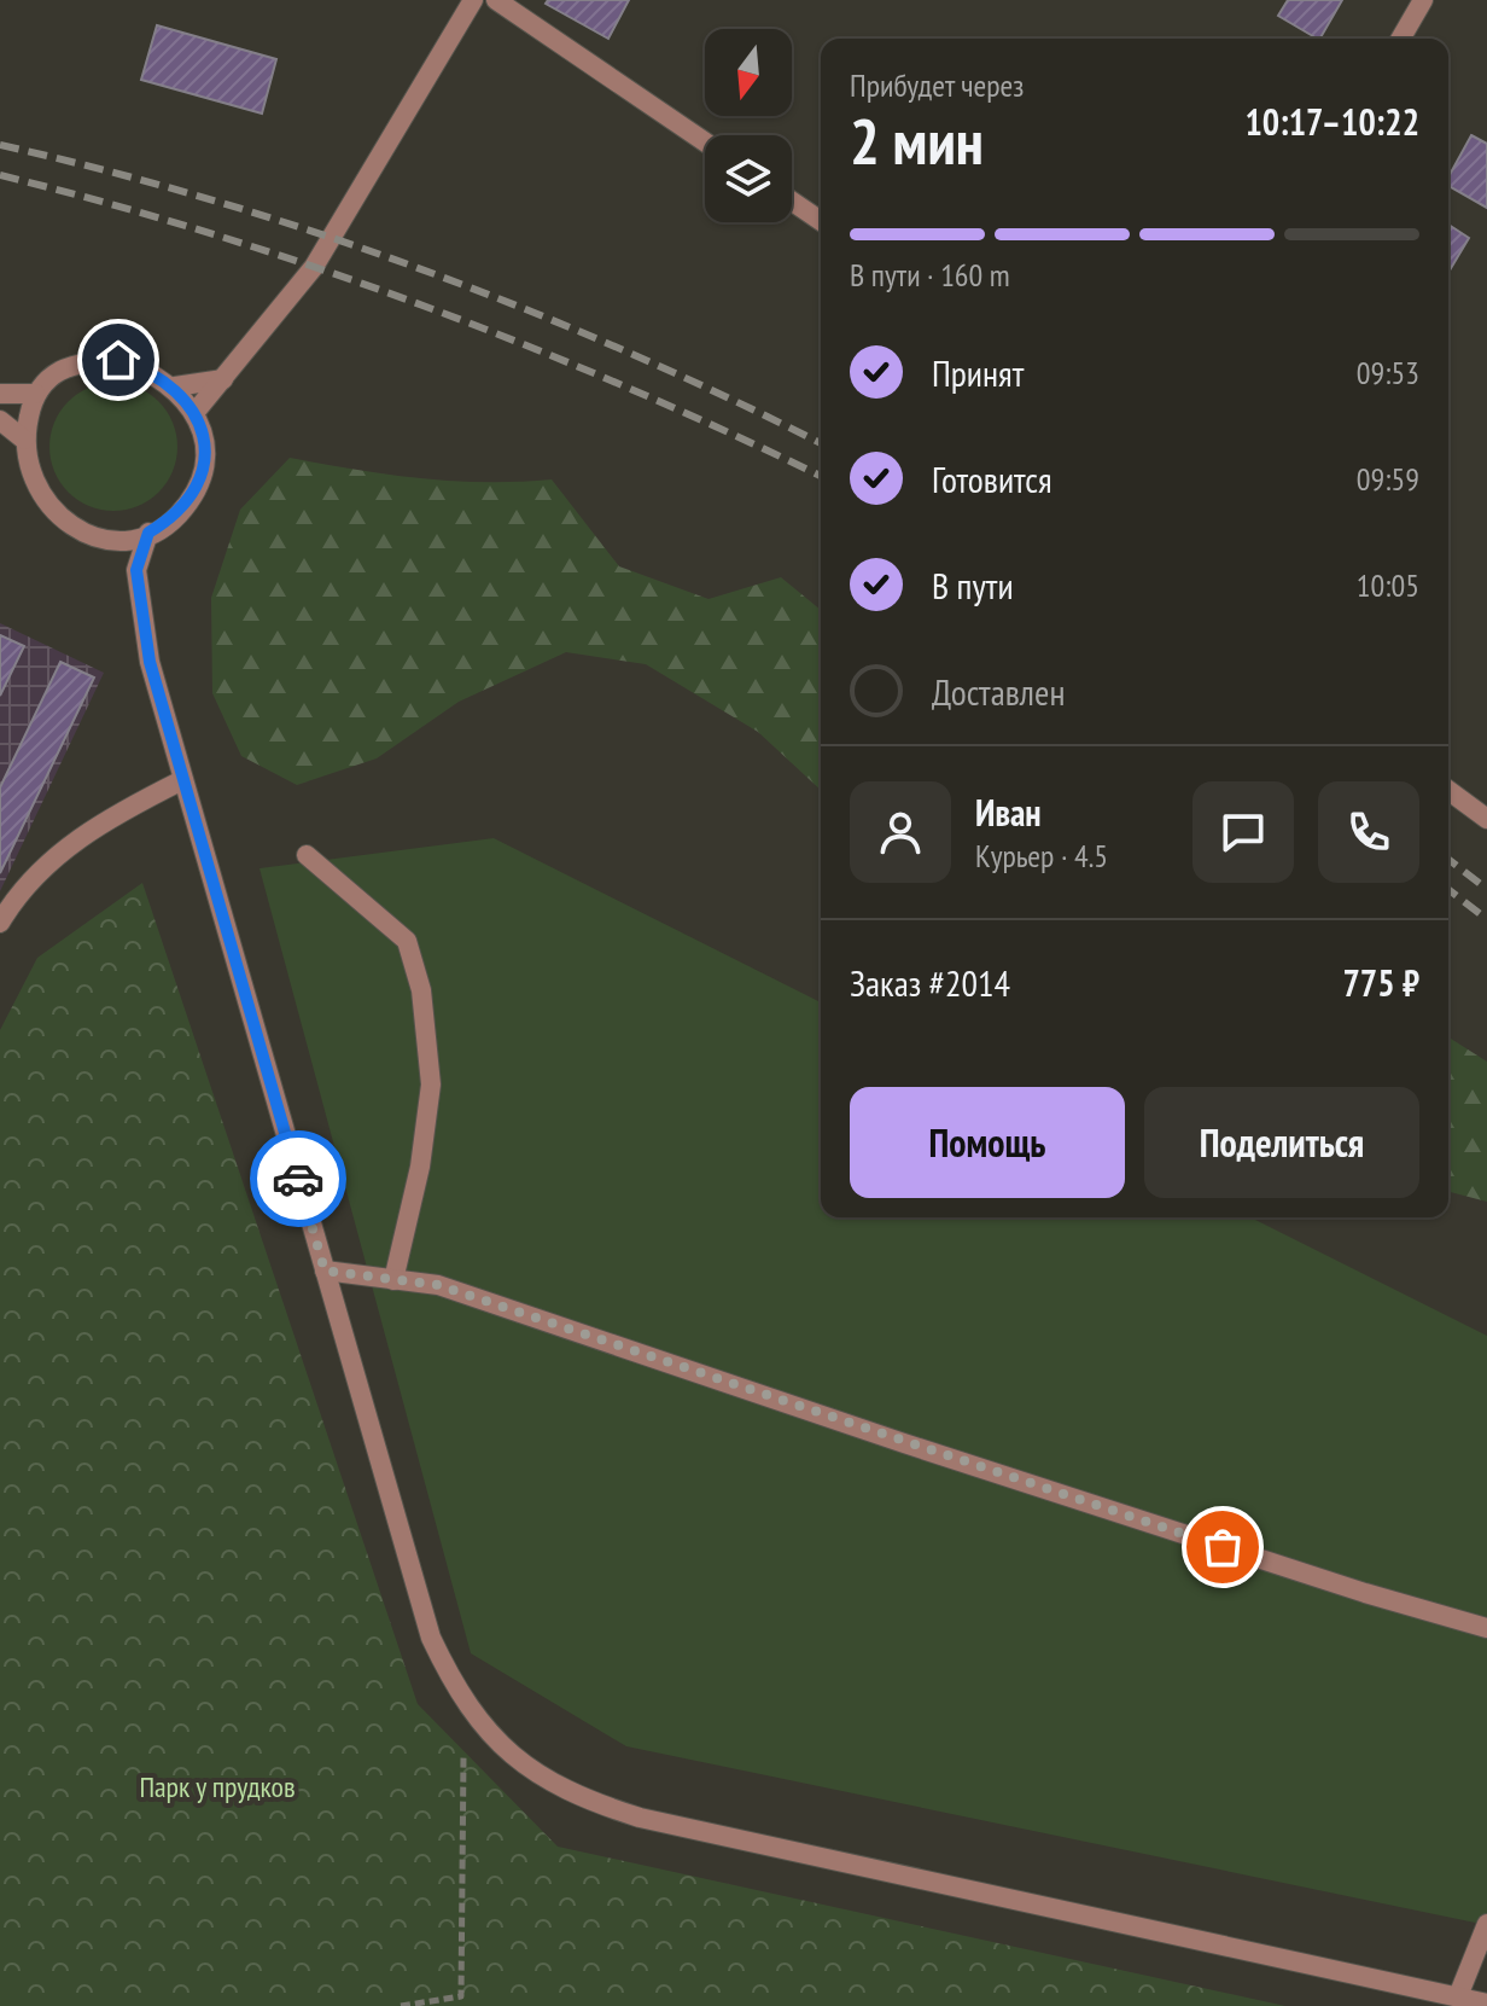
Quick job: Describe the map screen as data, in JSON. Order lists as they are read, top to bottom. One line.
{"parks":["Парк у прудков"],"north":"bottom","page":{"heading":["2 мин","Прибудет через","10:17–10:22"],"panel":["Иван","Курьер · 4.5","Заказ #2014","775 ₽"],"bar":"В пути · 160 m","list":[["Принят","09:53"],["Готовится","09:59"],["В пути","10:05"],"Доставлен"],"buttons":["Помощь","Поделиться"]}}
